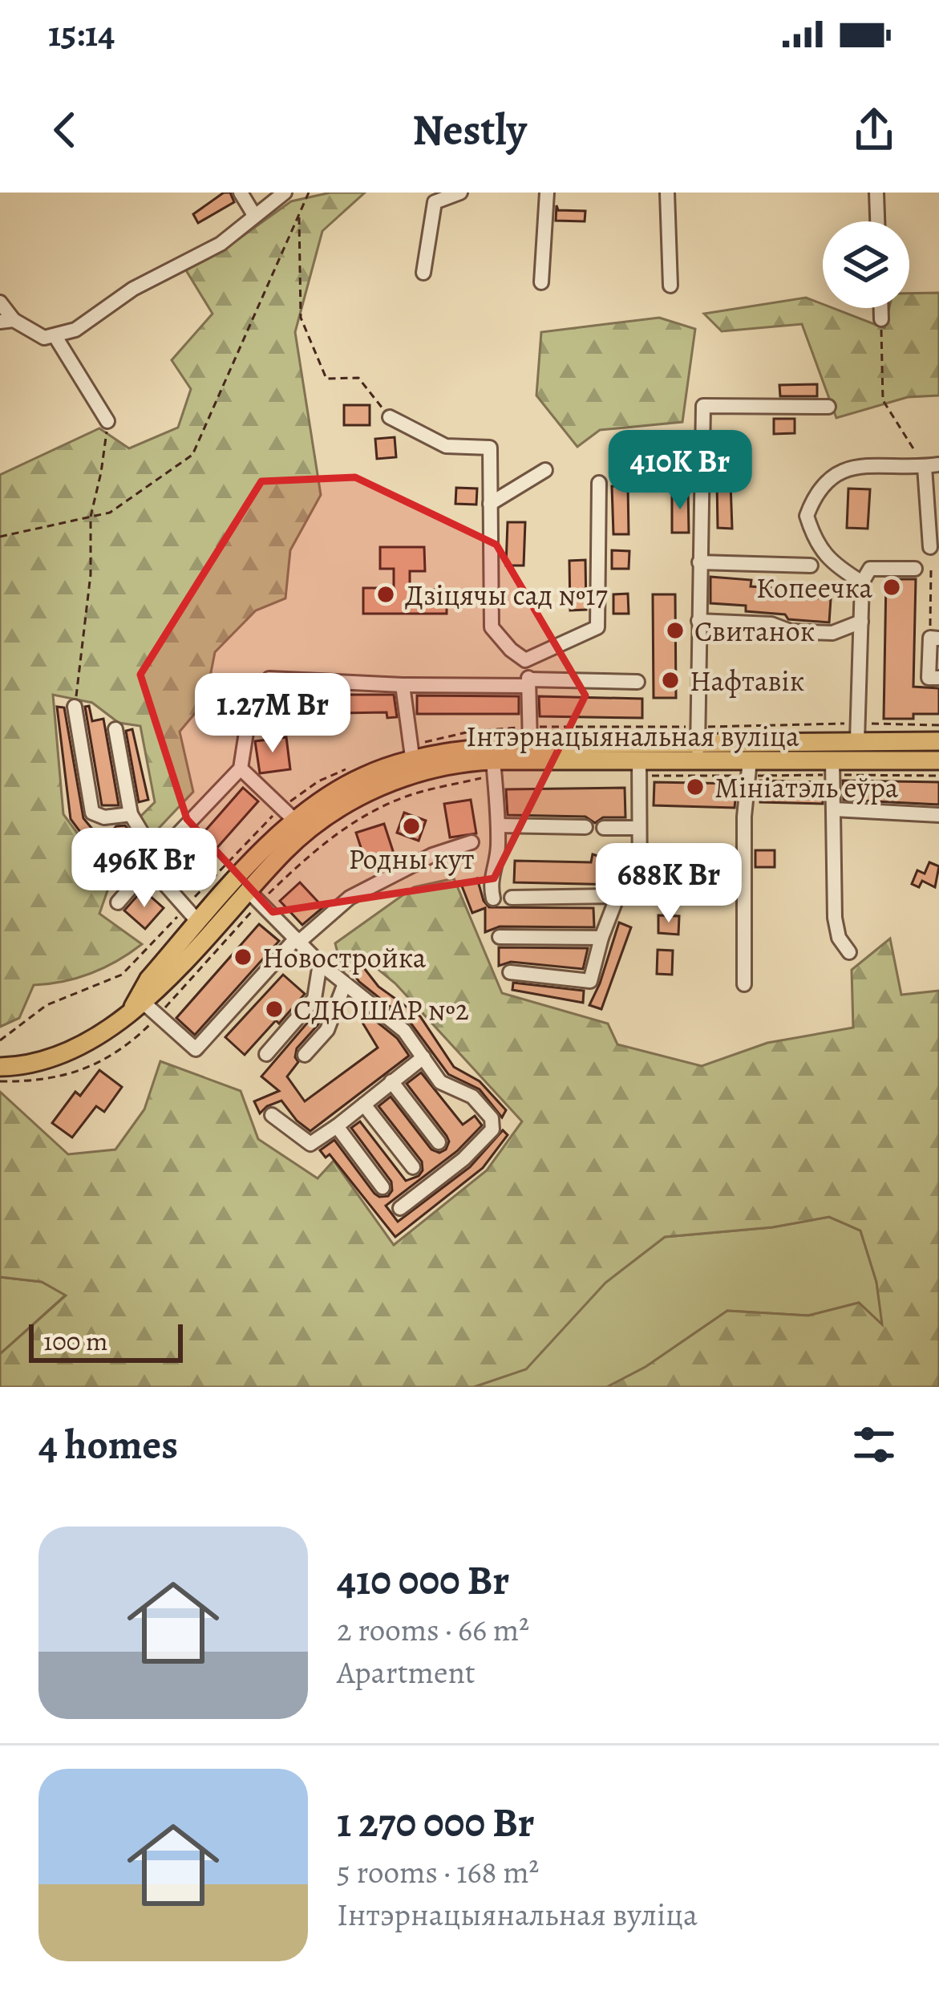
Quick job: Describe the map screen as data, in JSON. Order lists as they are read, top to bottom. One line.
{"streets":{"main road":["Інтэрнацыянальная вуліца"]},"places":["Копеечка","Дзіцячы сад №17","Свитанок","Нафтавік","Мініатэль еўра","Родны кут","Новостройка","СДЮШАР №2"],"scale_bar":"100 m","page":{"status":"15:14","header":"Nestly","price":["410K Br","1.27M Br","496K Br","688K Br"],"scale":"100 m","heading":"4 homes","list":[{"name":"410 000 Br","note":"2 rooms · 66 m² · Apartment"},{"name":"1 270 000 Br","note":"5 rooms · 168 m² · Інтэрнацыянальная вуліца"}]}}
